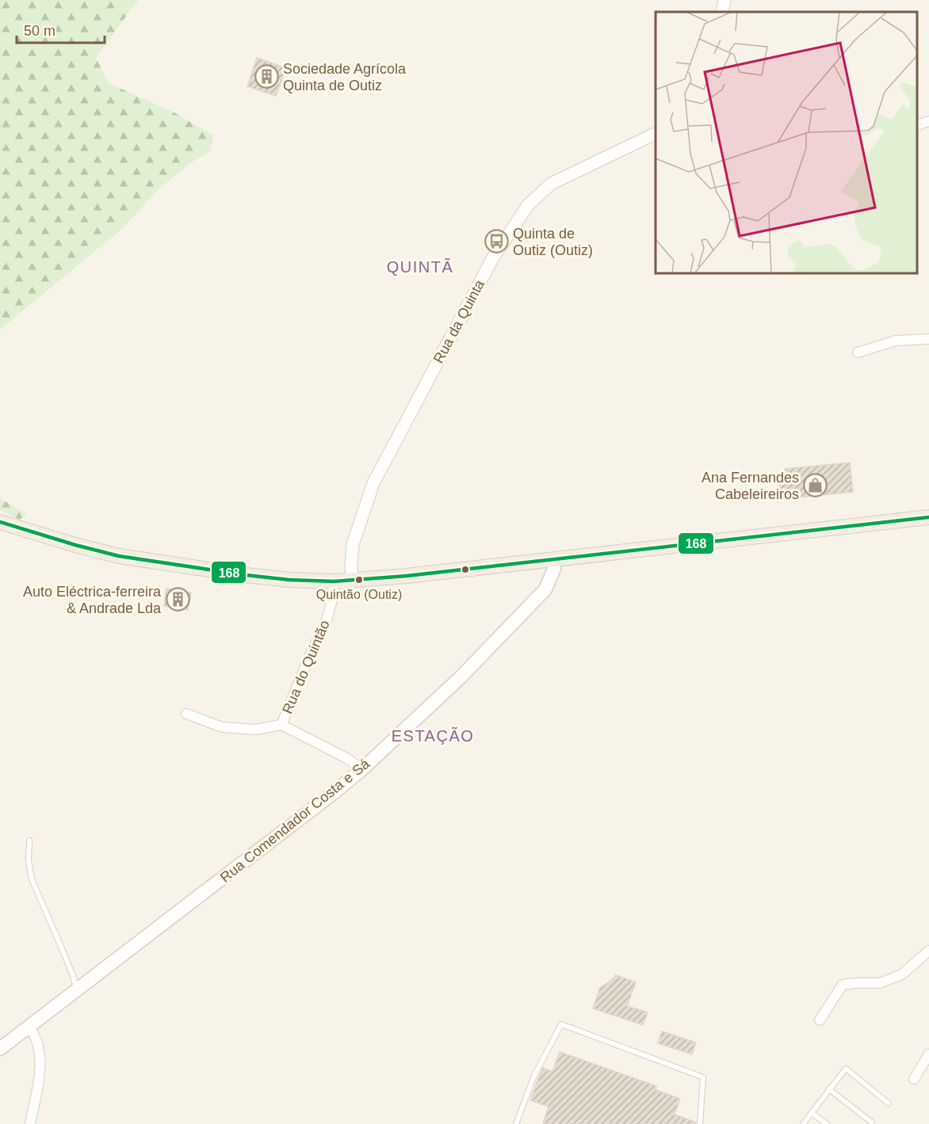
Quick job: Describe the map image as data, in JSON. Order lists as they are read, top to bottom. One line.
{"streets":{"main road":["Rua Comendador Costa e Sá"],"street":["Rua da Quinta","Rua do Quintão"]},"crossings":[["Rua do Quintão","Rua Comendador Costa e Sá"]],"districts":["QUINTÃ","ESTAÇÃO"],"places":{"building":["Sociedade Agrícola Quinta de Outiz","Auto Eléctrica-ferreira & Andrade Lda"],"bus stop":["Quinta de Outiz (Outiz)"],"shop":["Ana Fernandes Cabeleireiros"],"other":["Quintão (Outiz)"]},"lines":["transit line 168"],"scale_bar":"50 m"}
